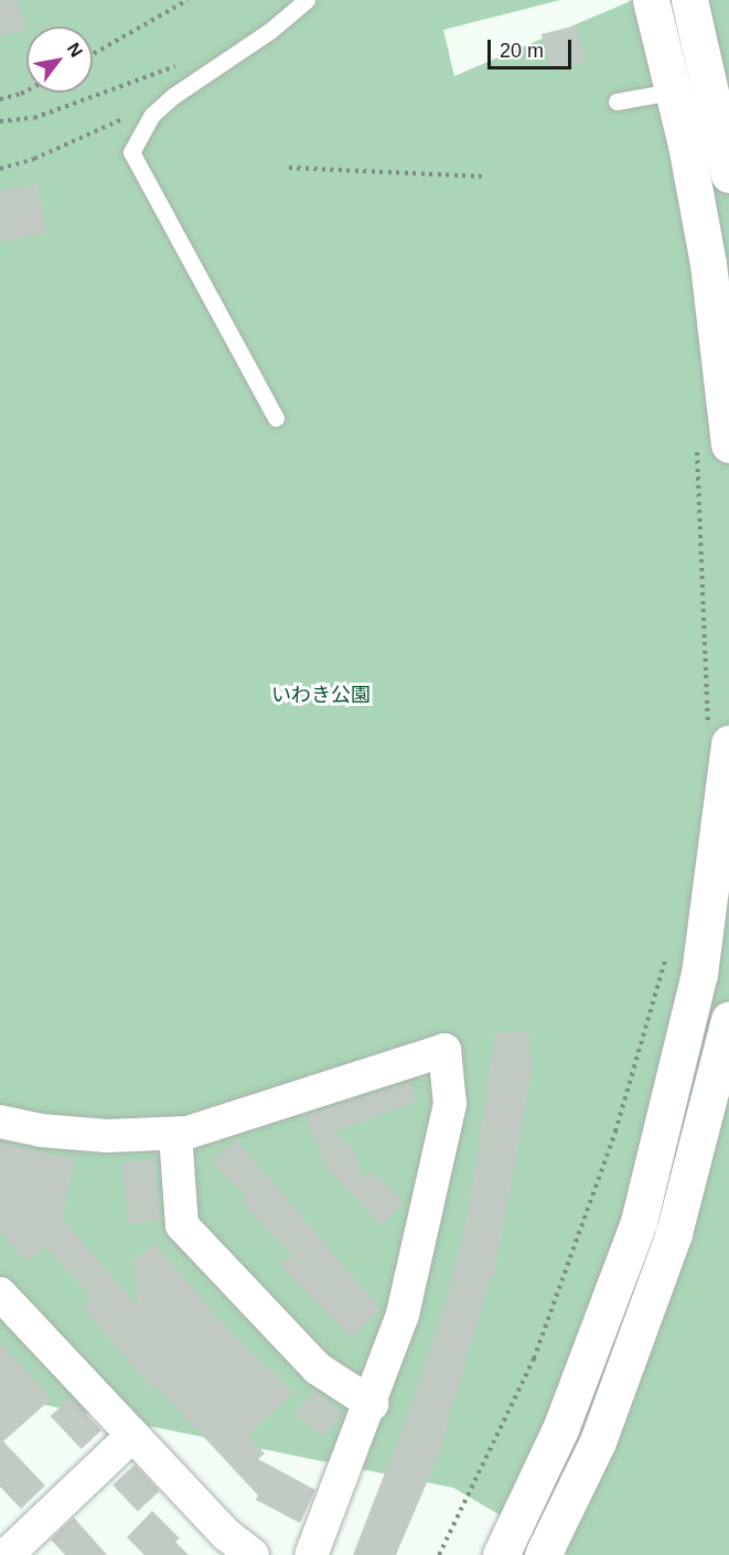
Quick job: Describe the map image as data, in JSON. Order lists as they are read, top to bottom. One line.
{"parks":["いわき公園"],"scale_bar":"20 m","north":"top right"}
